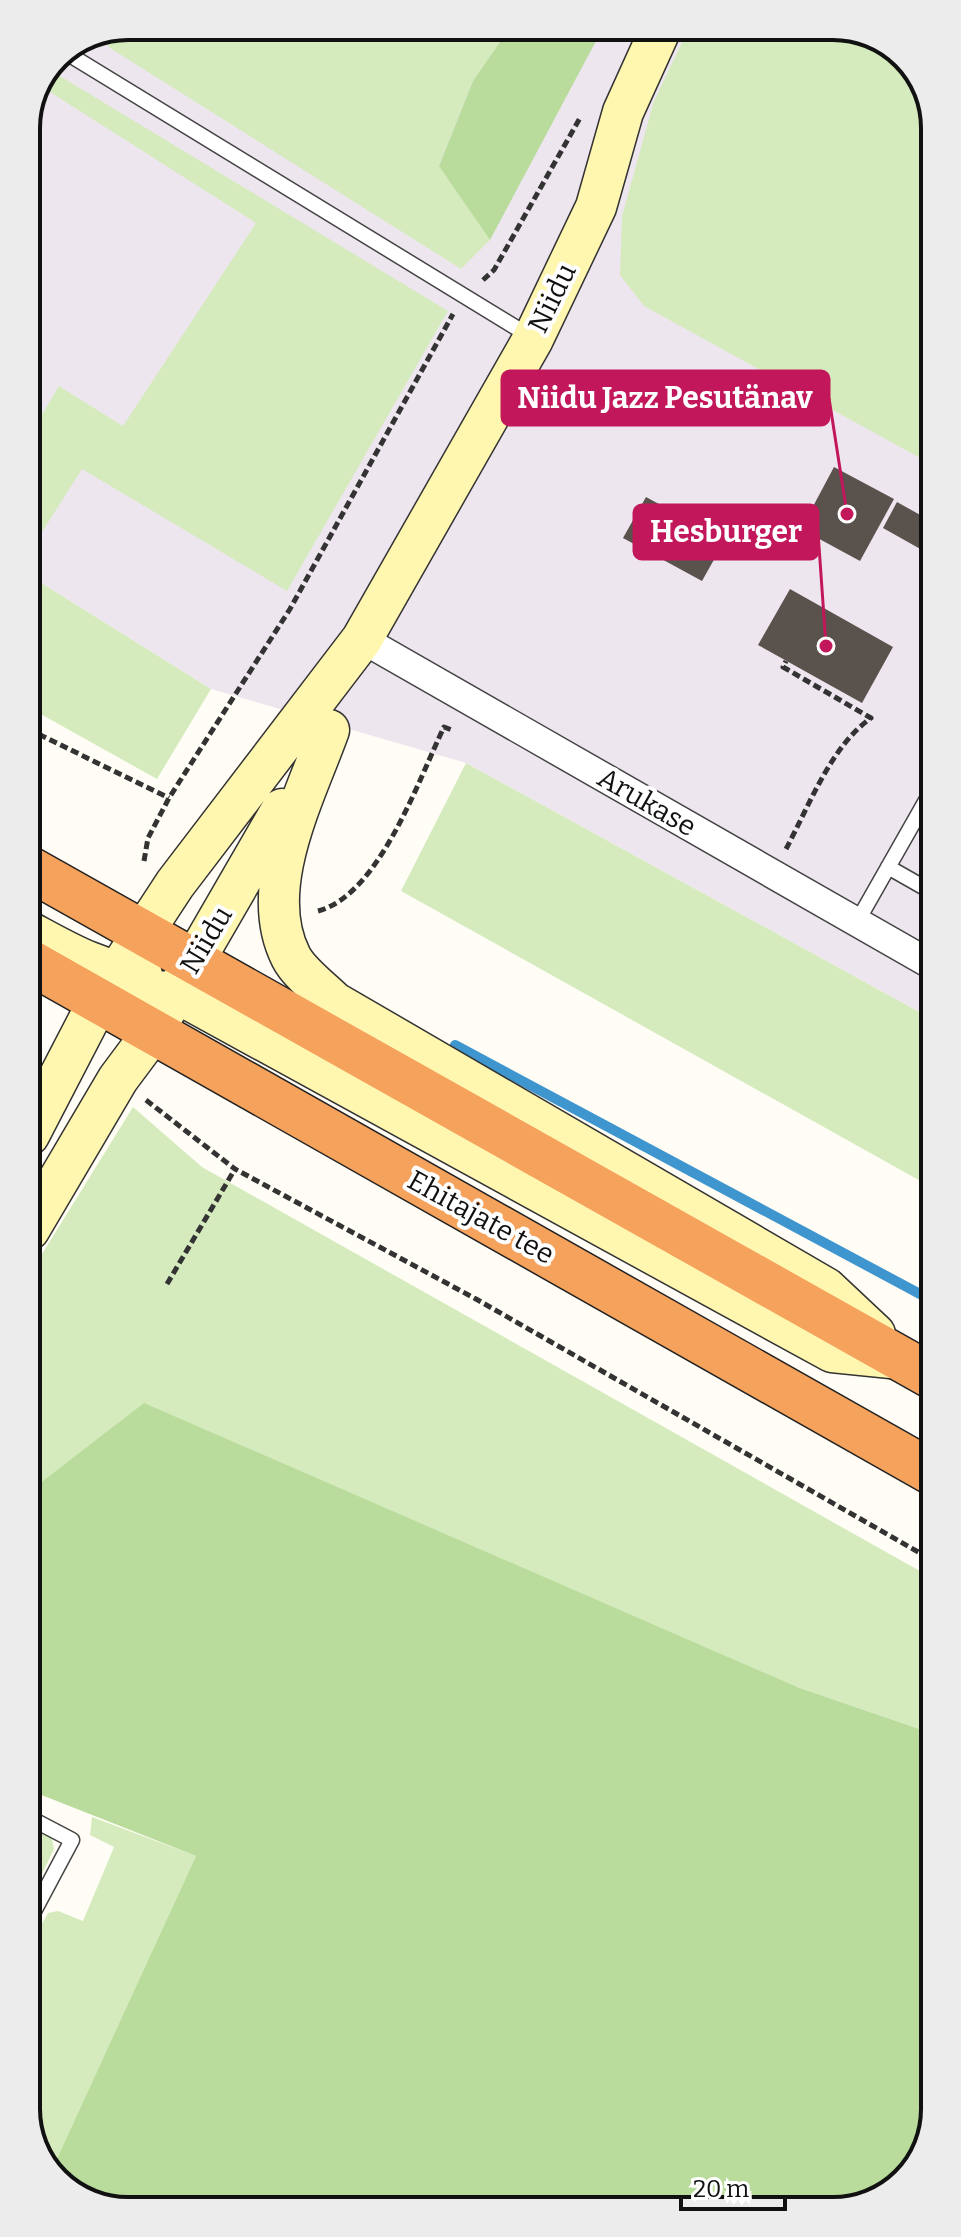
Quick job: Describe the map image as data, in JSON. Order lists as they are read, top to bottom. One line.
{"streets":{"highway":["Ehitajate tee"],"street":["Niidu","Arukase"]},"crossings":[["Niidu","Arukase"],["Niidu","Ehitajate tee"]],"places":["Niidu Jazz Pesutänav","Hesburger"],"scale_bar":"20 m"}
